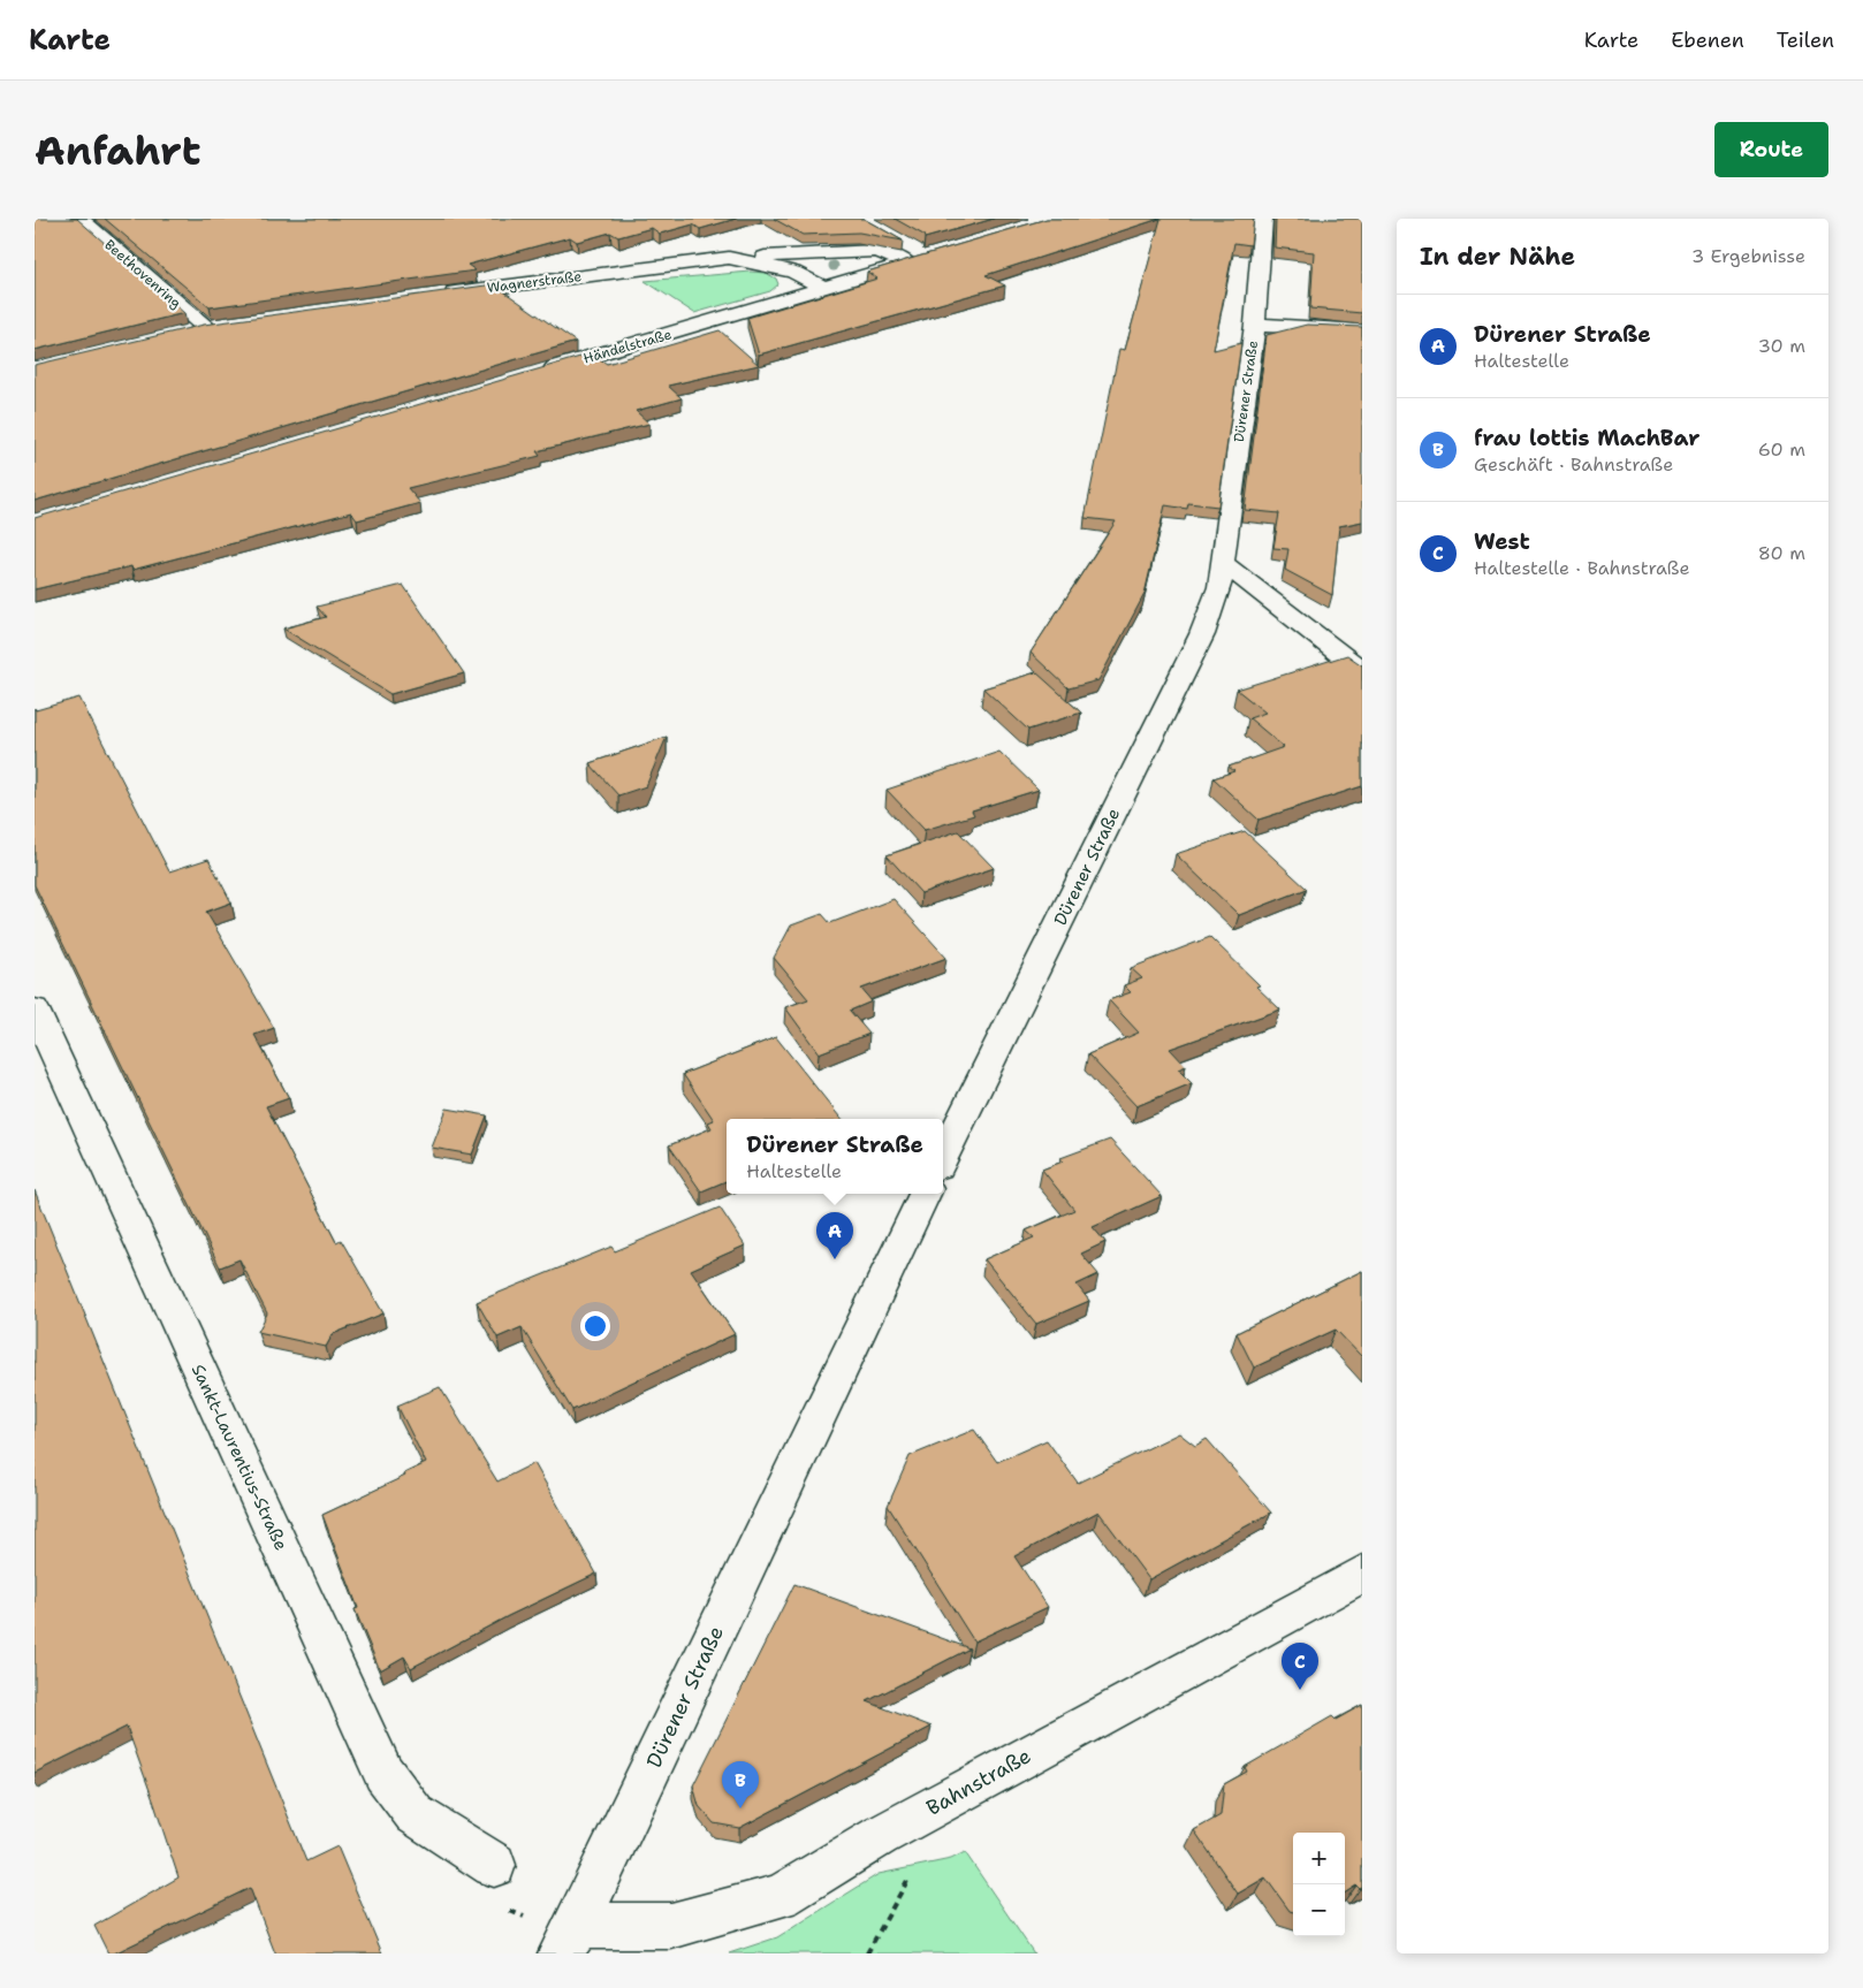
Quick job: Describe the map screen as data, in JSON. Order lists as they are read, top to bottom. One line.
{"streets":{"street":["Beethovenring","Wagnerstraße","Händelstraße","Dürener Straße","Sankt-Laurentius-Straße","Bahnstraße"]},"crossings":[["Wagnerstraße","Händelstraße"],["Dürener Straße","Bahnstraße"]],"page":{"header":"Karte","nav":["Karte","Ebenen","Teilen"],"buttons":"Route","title":"Anfahrt","heading":["In der Nähe","3 Ergebnisse"],"list":[{"mark":"A","name":"Dürener Straße","note":"Haltestelle","value":"30 m"},{"mark":"B","name":"frau lottis MachBar","note":"Geschäft · Bahnstraße","value":"60 m"},{"mark":"C","name":"West","note":"Haltestelle · Bahnstraße","value":"80 m"}],"popup":["Dürener Straße","Haltestelle"],"pins":["A","C","B"],"map_buttons":["+","−"]}}
